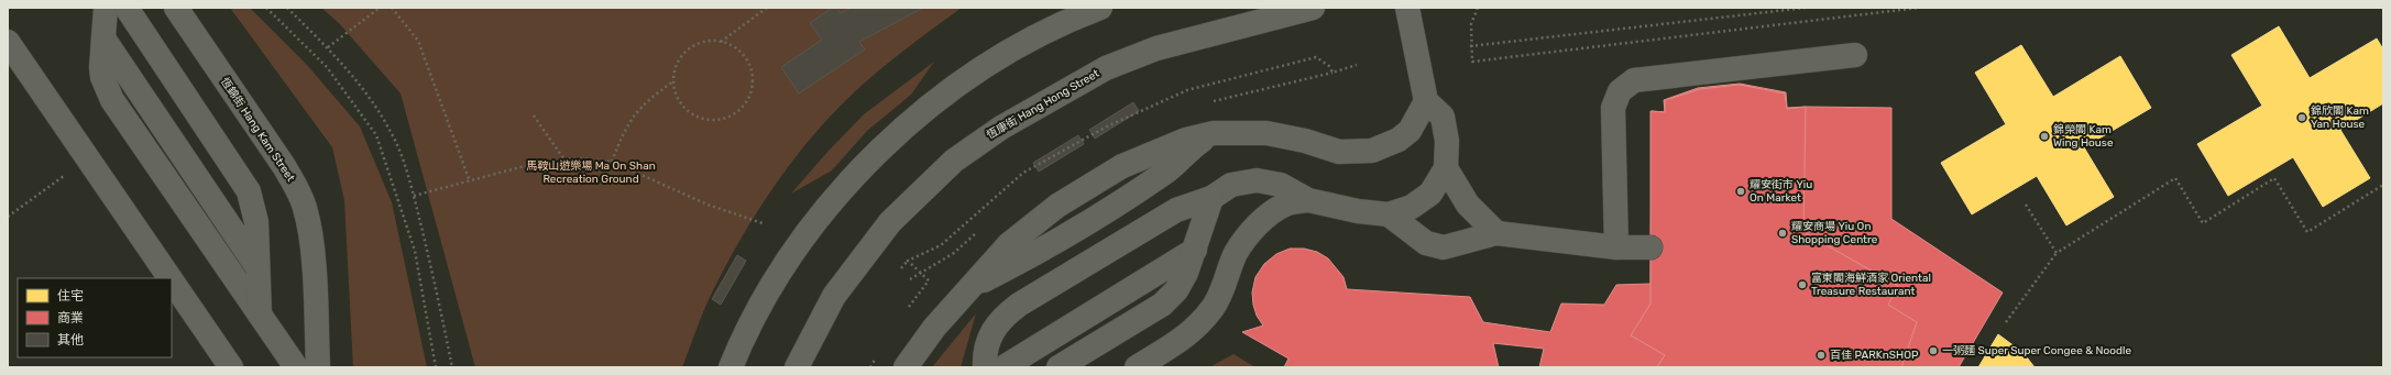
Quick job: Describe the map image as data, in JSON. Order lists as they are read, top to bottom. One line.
{"streets":{"street":["恆康街 Hang Hong Street","恆錦街 Hang Kam Street"]},"parks":["馬鞍山遊樂場 Ma On Shan Recreation Ground"],"places":["錦欣閣 Kam Yan House","錦榮閣 Kam Wing House","耀安街市 Yiu On Market","耀安商場 Yiu On Shopping Centre","富東閣海鮮酒家 Oriental Treasure Restaurant","一粥麵 Super Super Congee & Noodle","百佳 PARKnSHOP"],"legend":["住宅","商業","其他"]}
